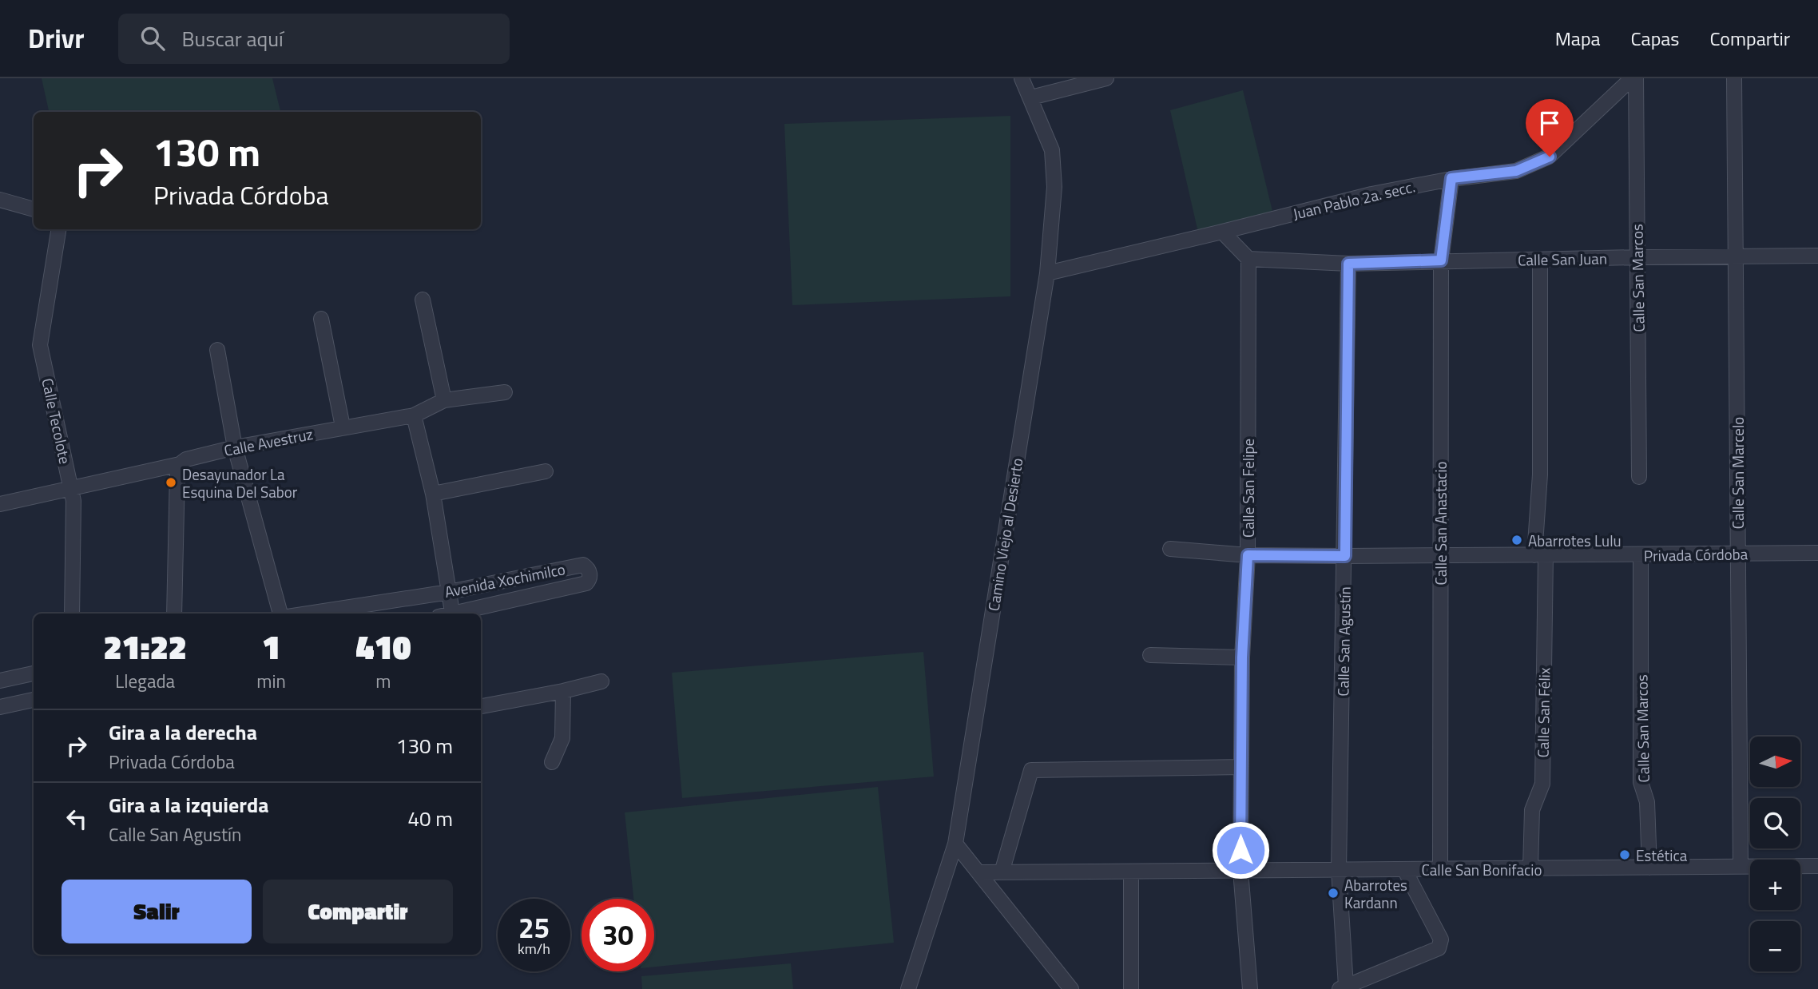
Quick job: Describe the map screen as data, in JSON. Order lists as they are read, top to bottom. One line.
{"streets":{"street":["Juan Pablo 2a. secc.","Calle San Juan","Calle San Marcos","Calle Tecolote","Calle Avestruz","Calle San Marcelo","Calle San Felipe","Calle San Anastacio","Camino Viejo al Desierto","Privada Córdoba","Avenida Xochimilco","Calle San Agustín","Calle San Félix","Calle San Bonifacio"]},"crossings":[["Juan Pablo 2a. secc.","Calle San Marcos"],["Juan Pablo 2a. secc.","Calle San Anastacio"],["Juan Pablo 2a. secc.","Camino Viejo al Desierto"],["Calle San Juan","Calle San Marcos"],["Calle San Juan","Calle San Marcelo"],["Calle San Juan","Calle San Felipe"],["Calle San Juan","Calle San Anastacio"],["Calle San Juan","Calle San Agustín"],["Calle San Juan","Calle San Félix"],["Calle San Marcos","Privada Córdoba"],["Calle San Marcos","Calle San Bonifacio"],["Calle Tecolote","Calle Avestruz"],["Calle San Marcelo","Privada Córdoba"],["Calle San Marcelo","Calle San Bonifacio"],["Calle San Felipe","Privada Córdoba"],["Calle San Felipe","Calle San Bonifacio"],["Calle San Anastacio","Privada Córdoba"],["Calle San Anastacio","Calle San Bonifacio"],["Privada Córdoba","Calle San Agustín"],["Privada Córdoba","Calle San Félix"],["Calle San Agustín","Calle San Bonifacio"],["Calle San Félix","Calle San Bonifacio"]],"places":["Desayunador La Esquina Del Sabor","Abarrotes Lulu","Estética","Abarrotes Kardann"],"north":"right","page":{"header":"Drivr","search":"Buscar aquí","nav":["Mapa","Capas","Compartir"],"turn":["130 m","Privada Córdoba"],"eta":["21:22","Llegada","1","min","410","m"],"list":[{"name":"Gira a la derecha","note":"Privada Córdoba","value":"130 m"},{"name":"Gira a la izquierda","note":"Calle San Agustín","value":"40 m"}],"map_buttons":["+","−"],"buttons":["Salir","Compartir"],"speed":"25 km/h","limit":"30"}}
